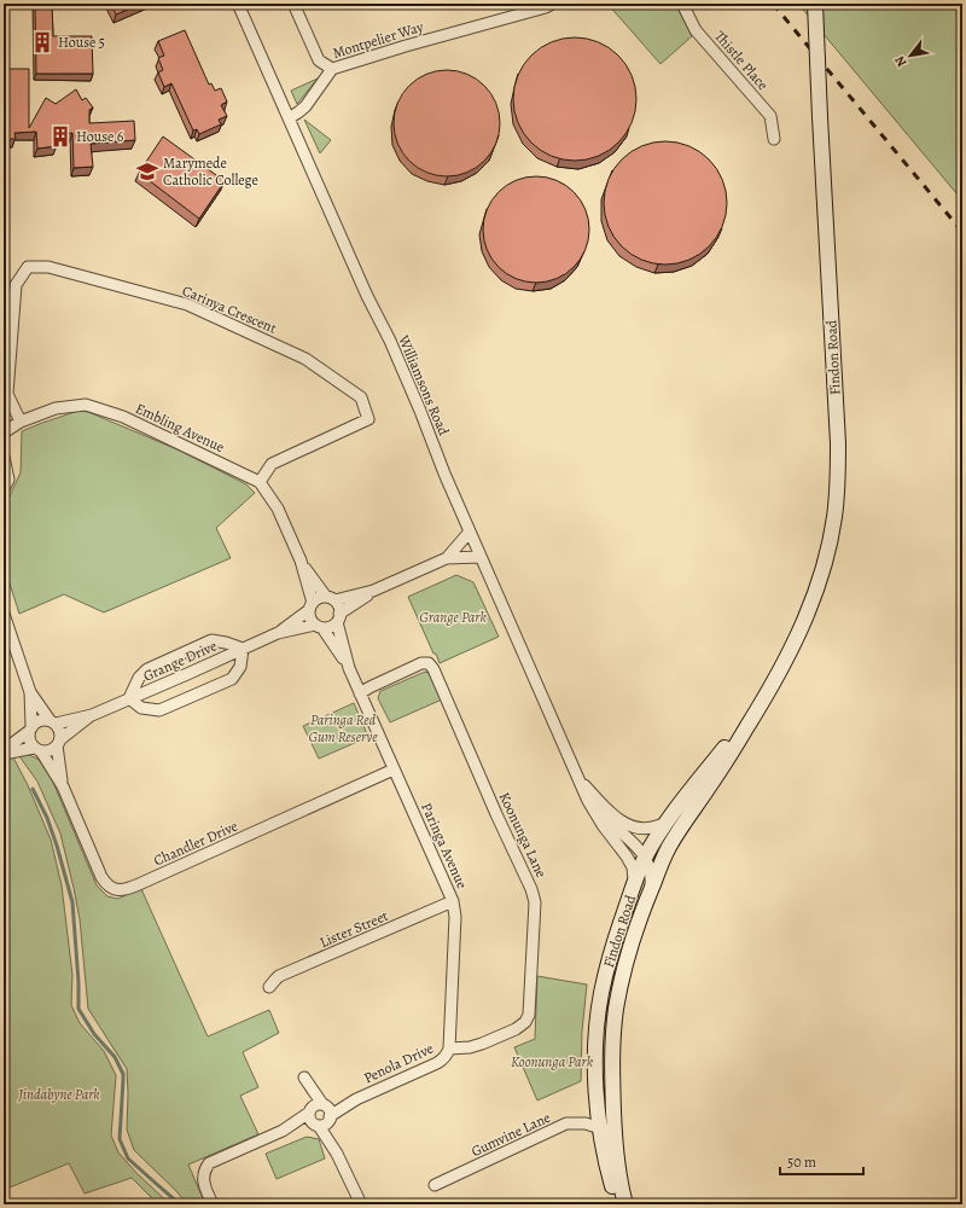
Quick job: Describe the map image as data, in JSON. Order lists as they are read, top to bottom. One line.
{"streets":{"street":["Montpelier Way","Thistle Place","Carinya Crescent","Findon Road","Williamsons Road","Embling Avenue","Grange Drive","Koonunga Lane","Chandler Drive","Paringa Avenue","Lister Street","Penola Drive","Gumvine Lane"]},"crossings":[["Montpelier Way","Williamsons Road"],["Carinya Crescent","Embling Avenue"],["Findon Road","Williamsons Road"],["Findon Road","Gumvine Lane"],["Grange Drive","Chandler Drive"],["Grange Drive","Paringa Avenue"],["Koonunga Lane","Paringa Avenue"],["Koonunga Lane","Penola Drive"],["Chandler Drive","Paringa Avenue"],["Paringa Avenue","Lister Street"],["Paringa Avenue","Penola Drive"]],"parks":["Grange Park","Paringa Red Gum Reserve","Koonunga Park","Jindabyne Park"],"places":{"building":["House 5","House 6"],"school or university":["Marymede Catholic College"]},"scale_bar":"50 m","north":"bottom left"}
